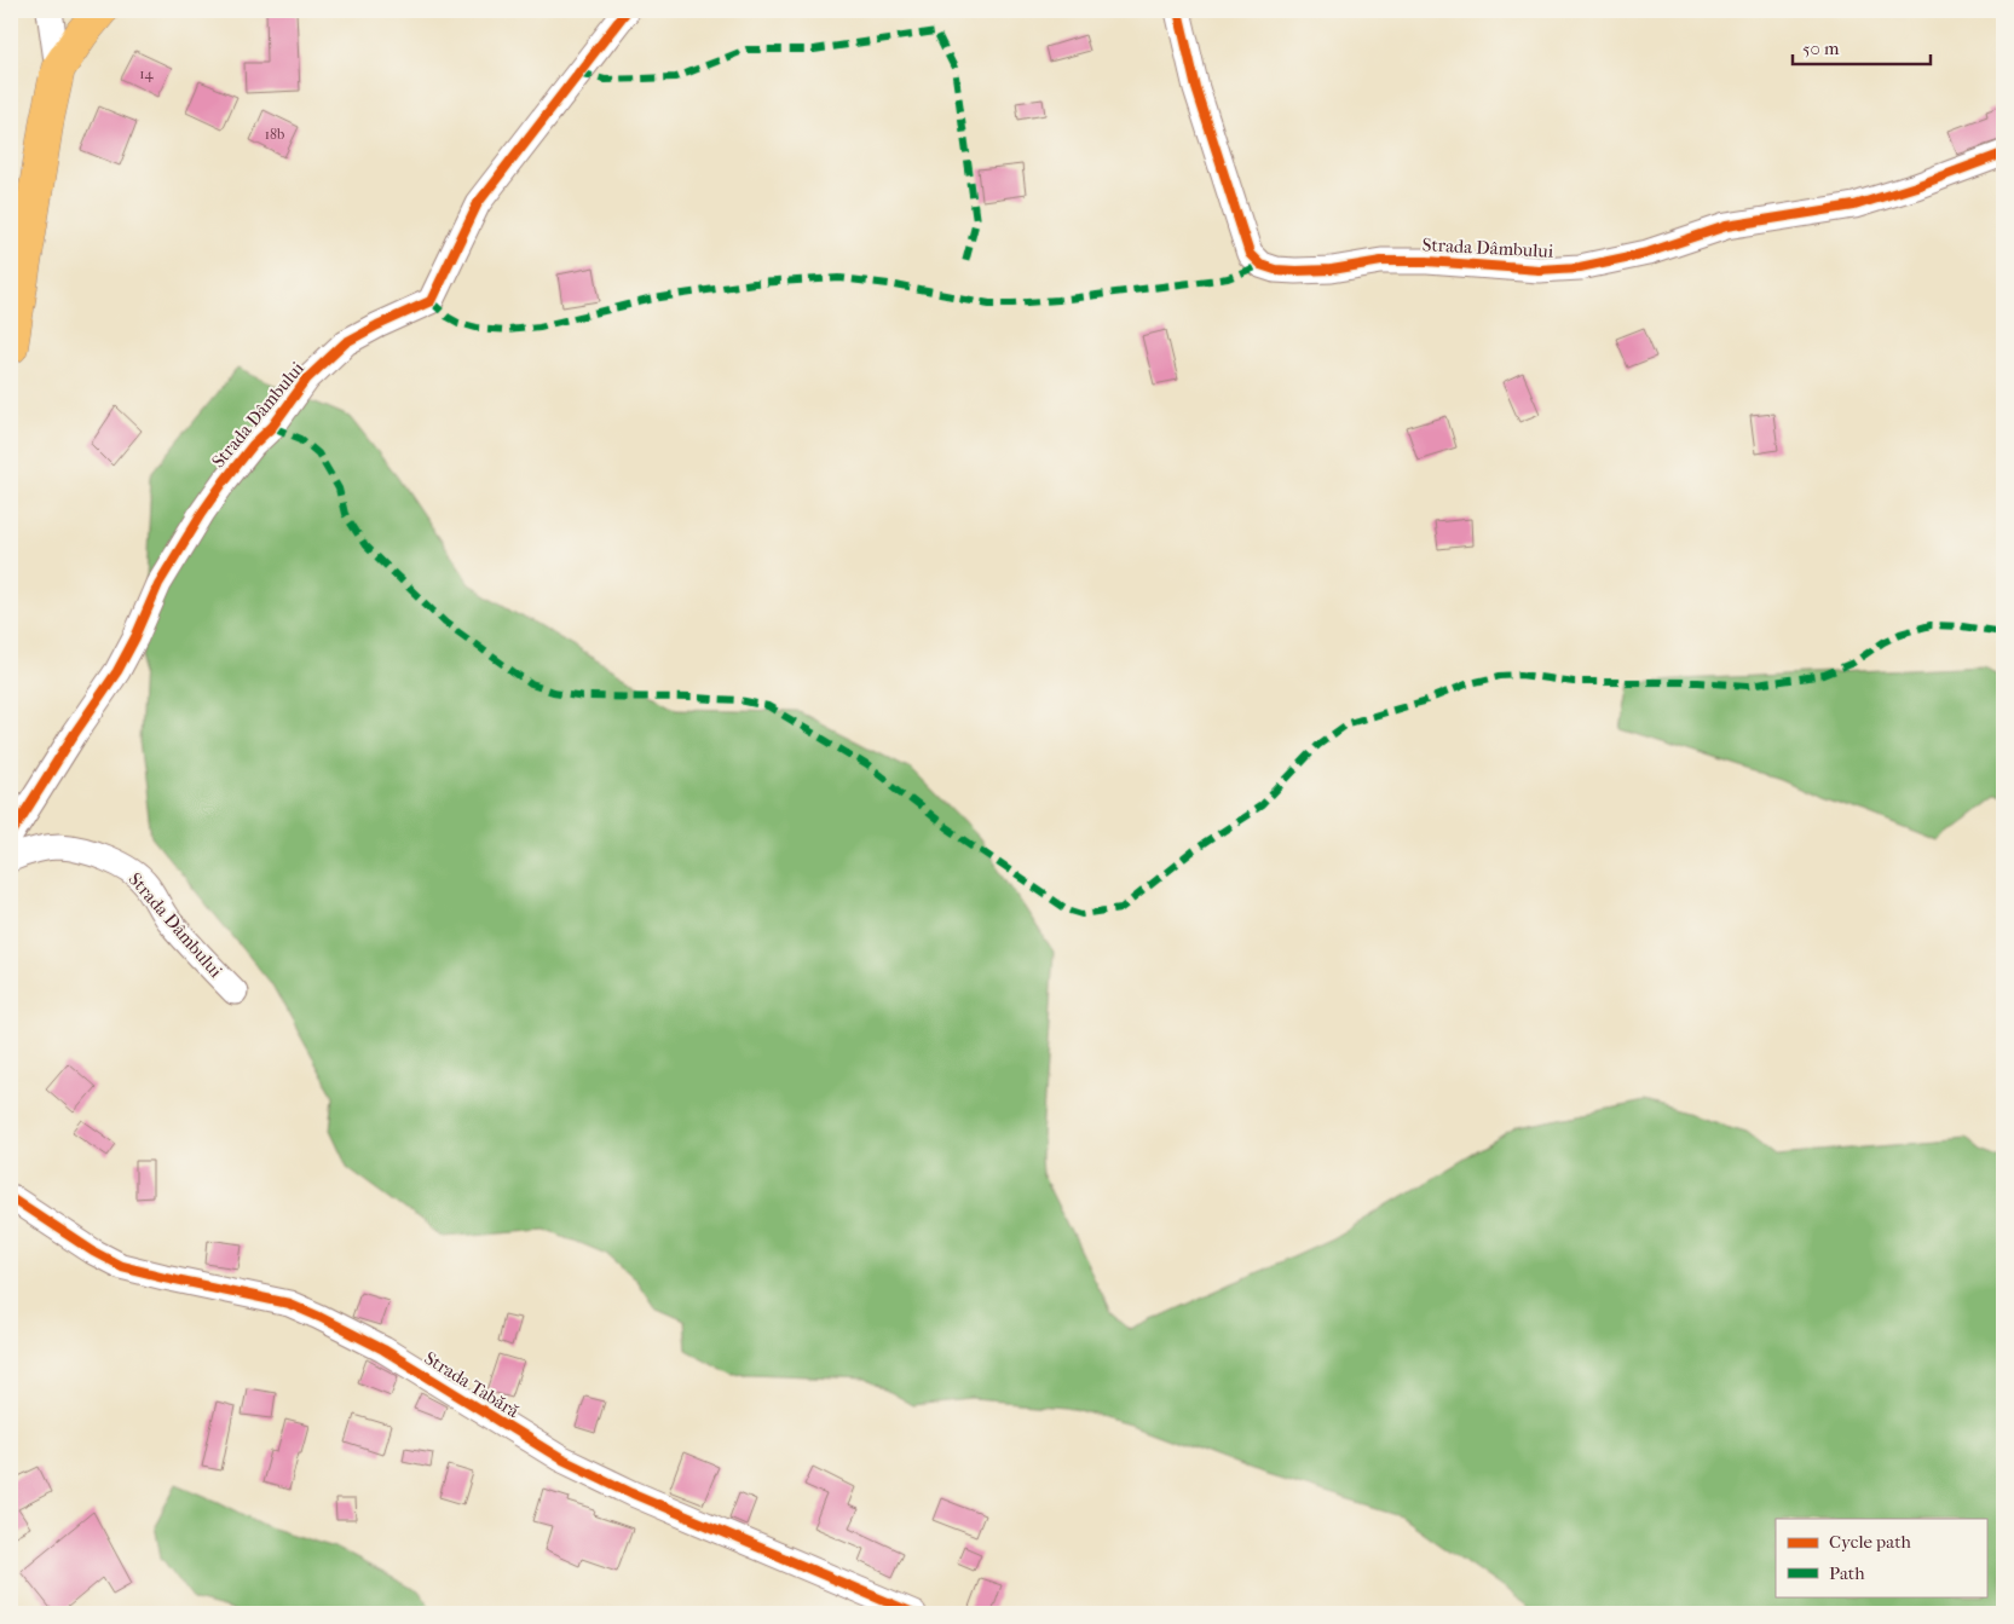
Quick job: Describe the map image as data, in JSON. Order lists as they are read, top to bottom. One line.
{"streets":{"street":["Strada Dâmbului","Strada Tabără"]},"house_numbers":["14","18b"],"legend":["Cycle path","Path"],"scale_bar":"50 m"}
